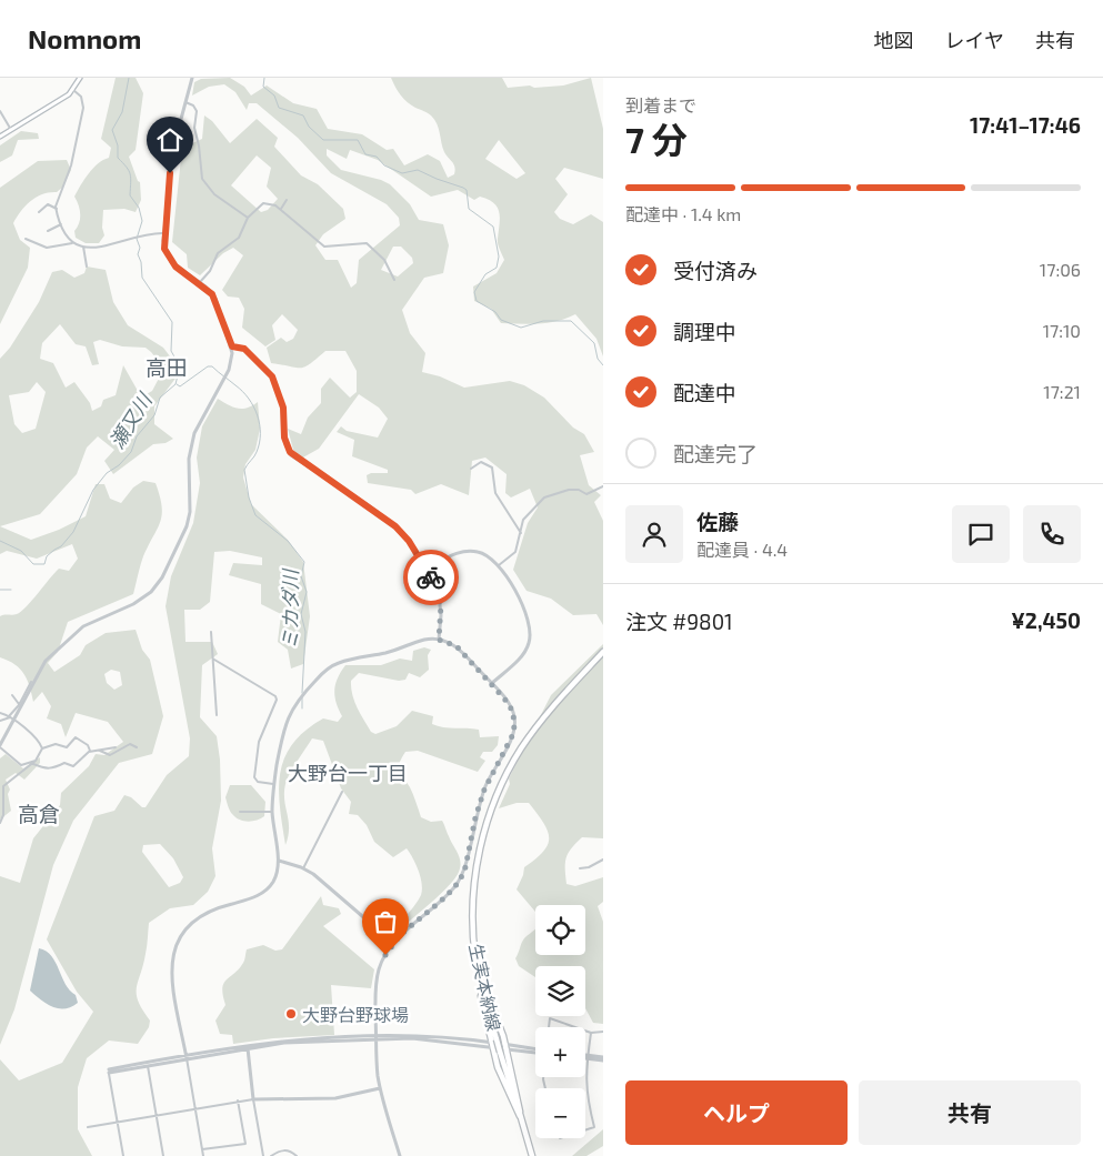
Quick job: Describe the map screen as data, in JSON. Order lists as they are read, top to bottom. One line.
{"streets":{"main road":["生実本納線"]},"districts":["高田","大野台一丁目","高倉"],"water":["瀬又川","ミカダ川"],"places":["大野台野球場"],"page":{"header":"Nomnom","nav":["地図","レイヤ","共有"],"heading":["7 分","到着まで","17:41–17:46"],"panel":["佐藤","配達員 · 4.4","注文 #9801","¥2,450"],"bar":"配達中 · 1.4 km","list":[["受付済み","17:06"],["調理中","17:10"],["配達中","17:21"],"配達完了"],"map_buttons":["+","−"],"buttons":["ヘルプ","共有"]}}
